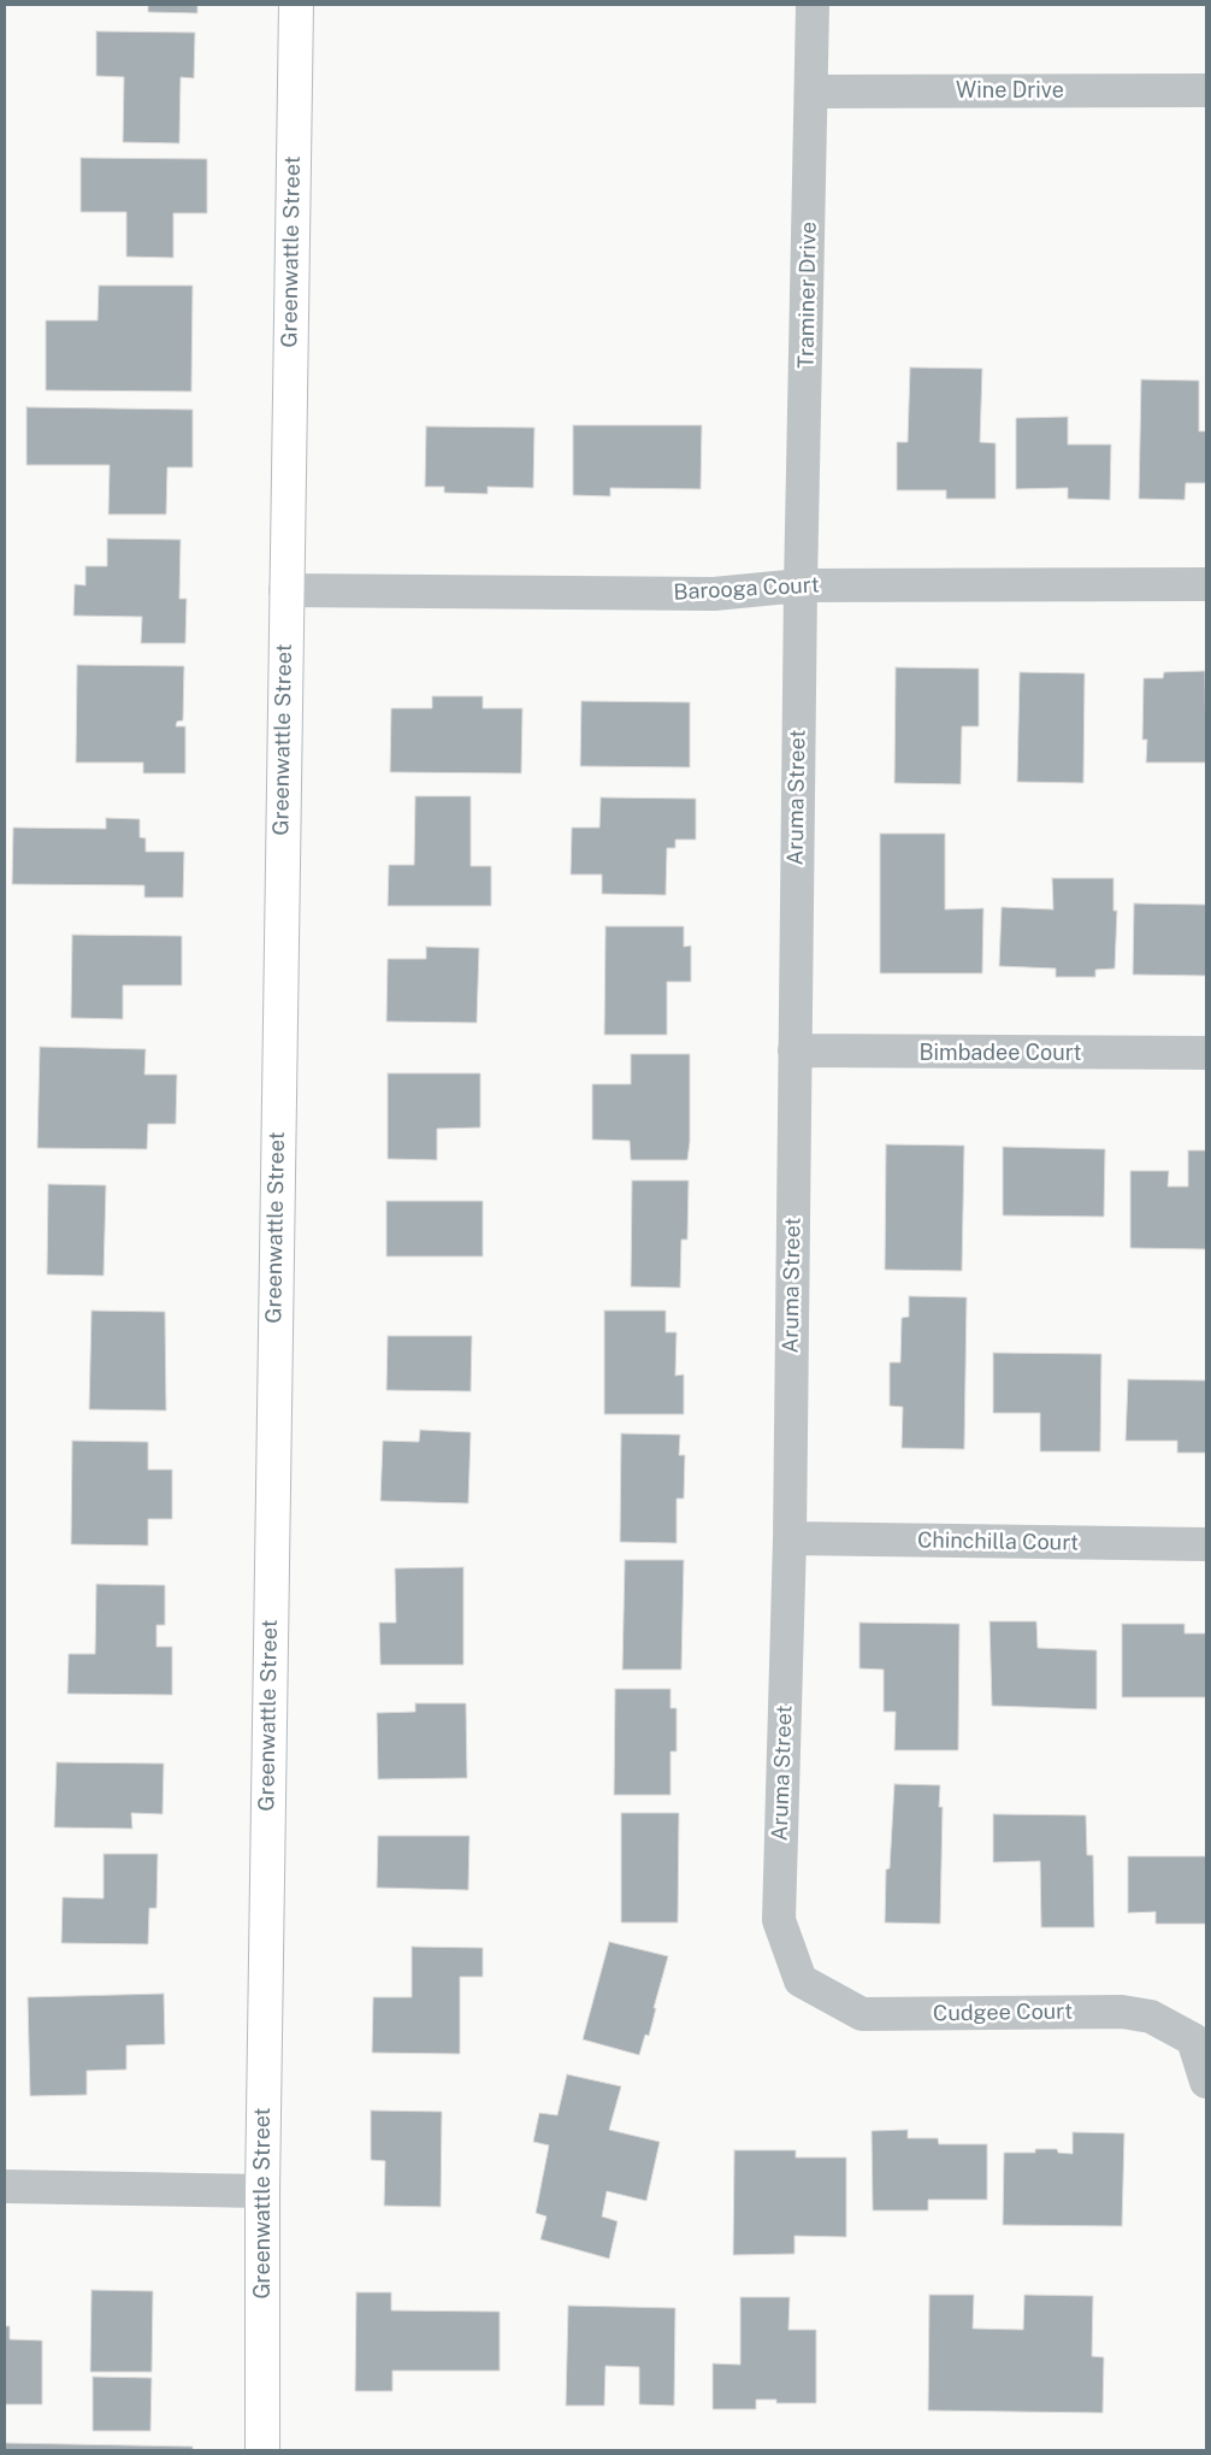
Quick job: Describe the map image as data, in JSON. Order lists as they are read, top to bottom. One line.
{"streets":{"main road":["Greenwattle Street"],"street":["Wine Drive","Traminer Drive","Barooga Court","Aruma Street","Bimbadee Court","Chinchilla Court","Cudgee Court"]},"crossings":[["Wine Drive","Traminer Drive"],["Greenwattle Street","Barooga Court"],["Traminer Drive","Barooga Court"],["Traminer Drive","Aruma Street"],["Barooga Court","Aruma Street"],["Aruma Street","Bimbadee Court"],["Aruma Street","Chinchilla Court"],["Aruma Street","Cudgee Court"]]}
